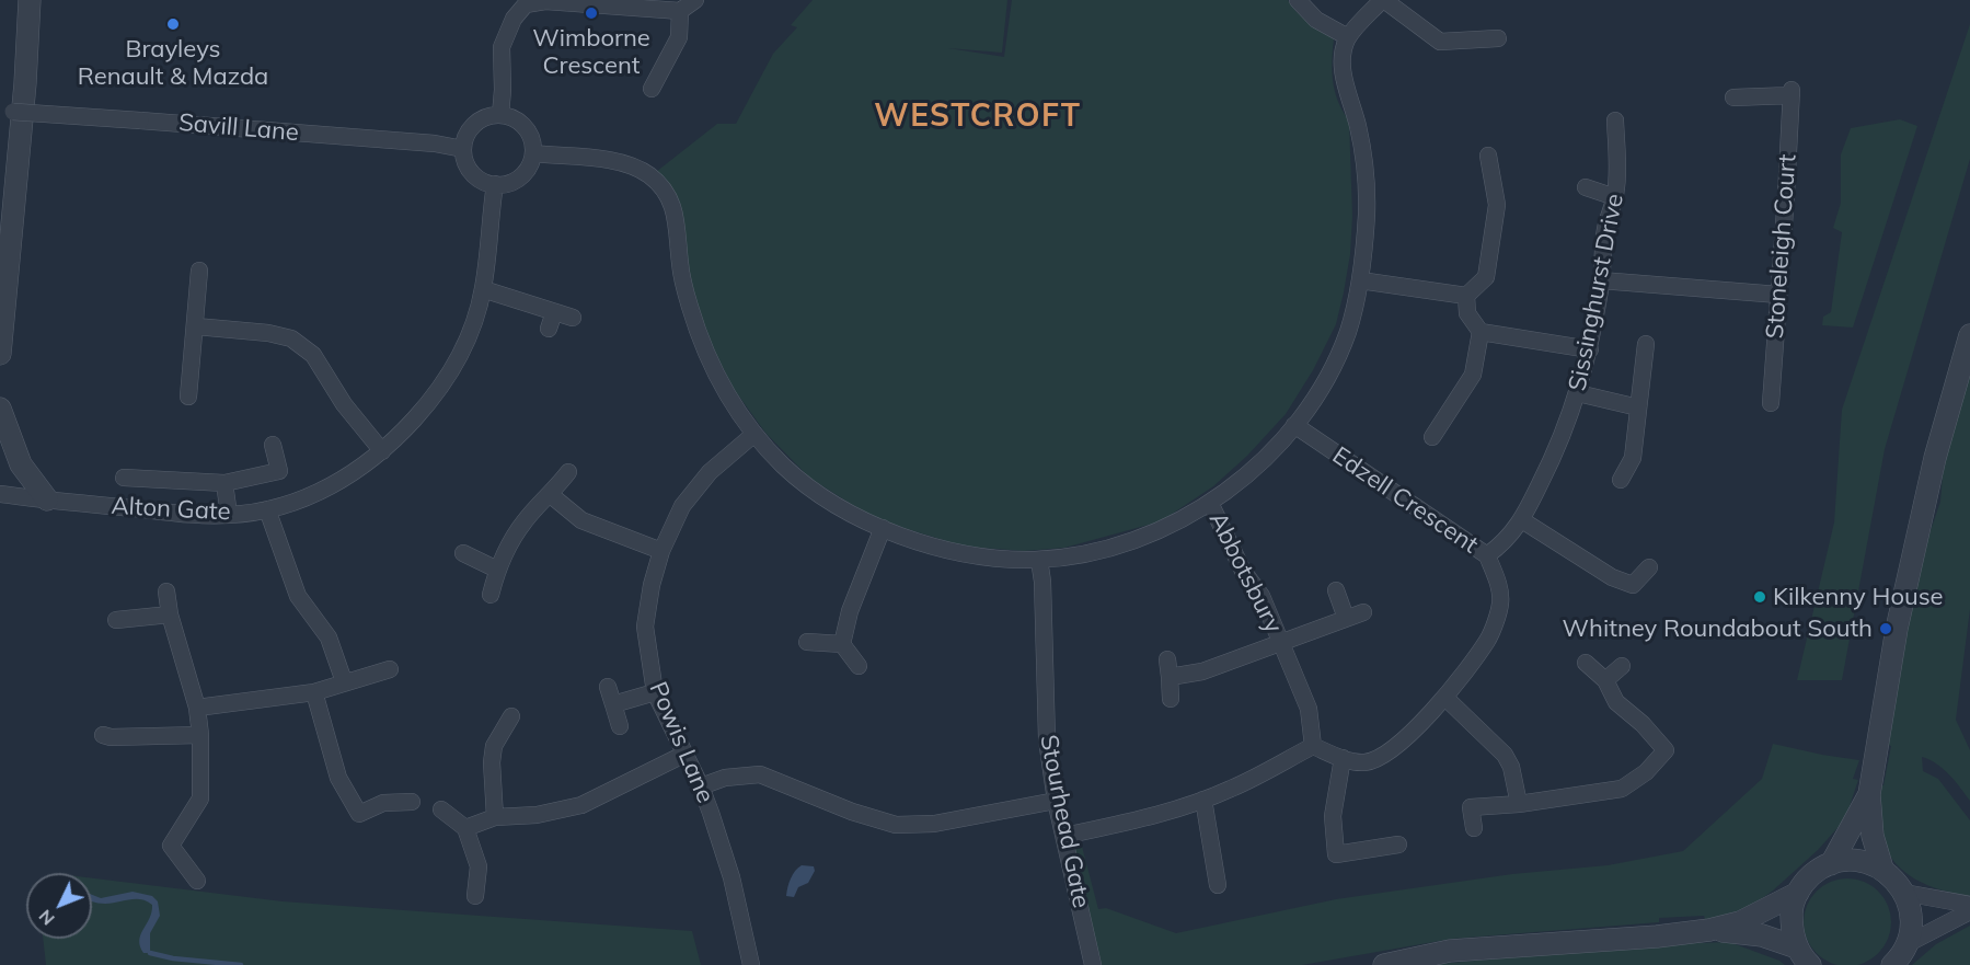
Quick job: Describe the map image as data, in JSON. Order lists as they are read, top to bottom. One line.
{"streets":{"street":["Savill Lane","Stoneleigh Court","Sissinghurst Drive","Edzell Crescent","Alton Gate","Abbotsbury","Powis Lane","Stourhead Gate"]},"crossings":[["Savill Lane","Alton Gate"],["Sissinghurst Drive","Edzell Crescent"],["Edzell Crescent","Abbotsbury"]],"districts":["WESTCROFT"],"places":["Wimborne Crescent","Brayleys Renault & Mazda","Kilkenny House","Whitney Roundabout South"],"north":"bottom left"}
